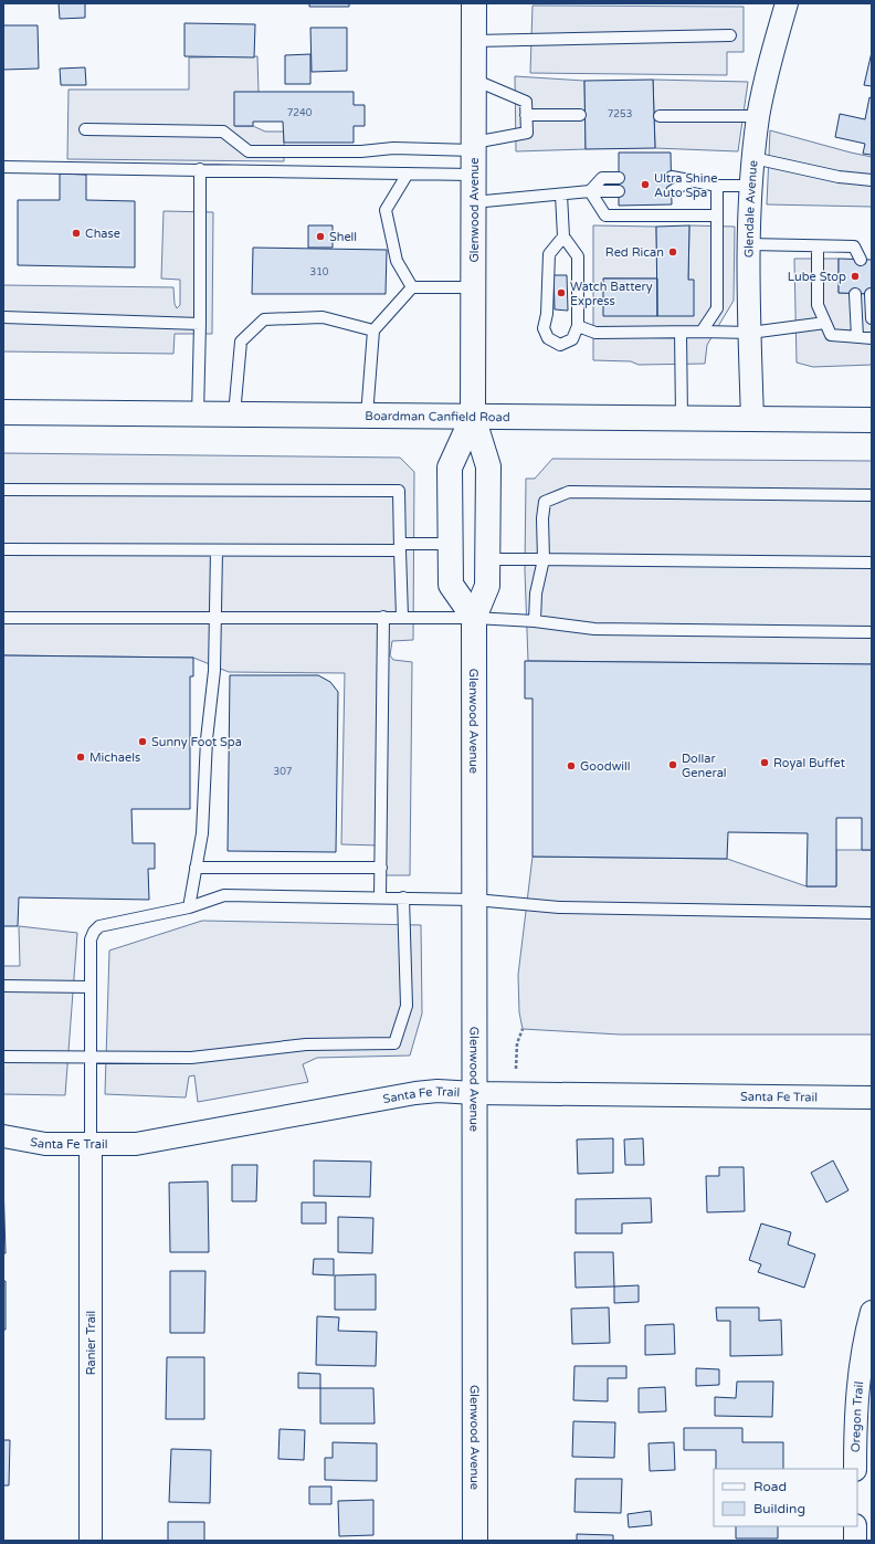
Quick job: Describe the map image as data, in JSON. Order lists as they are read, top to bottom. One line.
{"streets":{"street":["Glendale Avenue","Glenwood Avenue","Boardman Canfield Road","Santa Fe Trail","Ranier Trail","Oregon Trail"]},"crossings":[["Glendale Avenue","Boardman Canfield Road"],["Glenwood Avenue","Boardman Canfield Road"],["Glenwood Avenue","Santa Fe Trail"],["Santa Fe Trail","Ranier Trail"]],"places":["Ultra Shine Auto Spa","Chase","Shell","Red Rican","Lube Stop","Watch Battery Express","Sunny Foot Spa","Michaels","Royal Buffet","Dollar General","Goodwill"],"house_numbers":["7240","7253","310","307"],"legend":["Road","Building"]}
